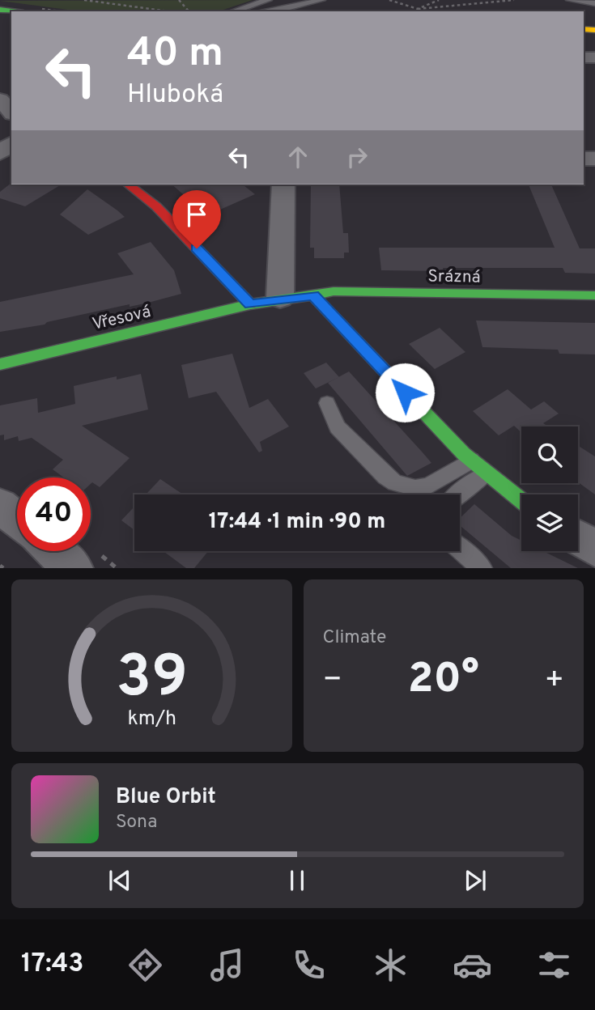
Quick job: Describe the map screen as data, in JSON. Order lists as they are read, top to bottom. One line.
{"streets":{"street":["Srázná","Vřesová"]},"crossings":[["Srázná","Vřesová"]],"page":{"turn":["40 m","Hluboká"],"limit":"40","trip":"17:44 · 1 min · 90 m","tile":"Climate","heat":["−","20°","+"],"song":["Blue Orbit","Sona"],"tabs":"17:43","gauge":["39","km/h"]}}
